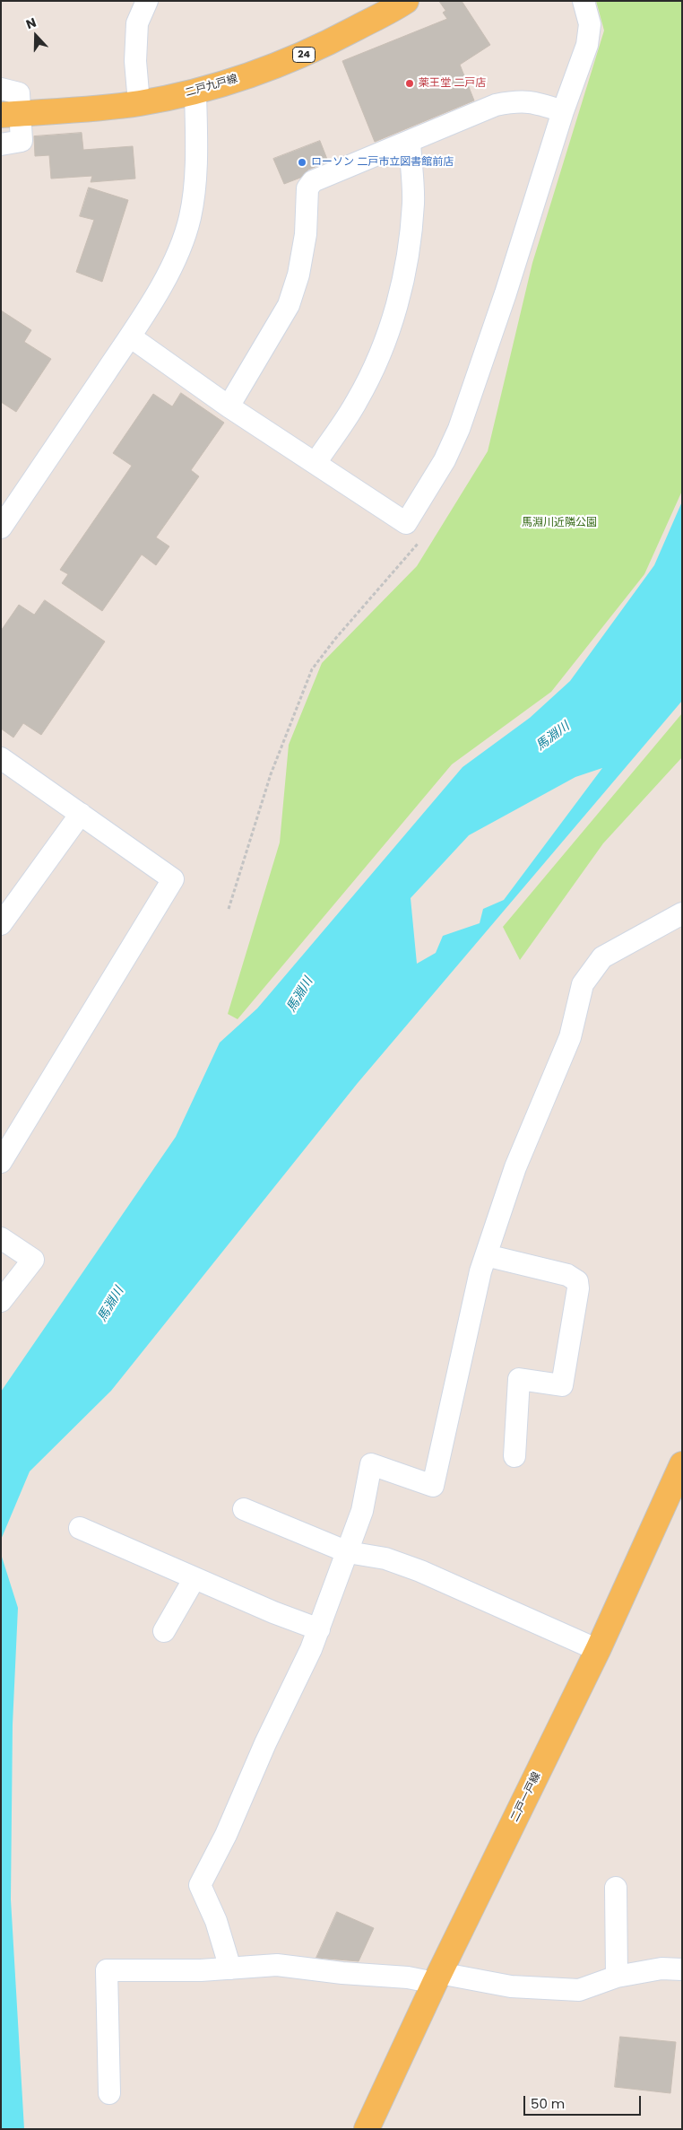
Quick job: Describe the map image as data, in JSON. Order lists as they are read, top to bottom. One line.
{"streets":{"main road":["24","二戸九戸線","二戸一戸線"]},"water":["馬淵川"],"parks":["馬淵川近隣公園"],"places":["薬王堂 二戸店","ローソン 二戸市立図書館前店"],"scale_bar":"50 m","north":"top"}
